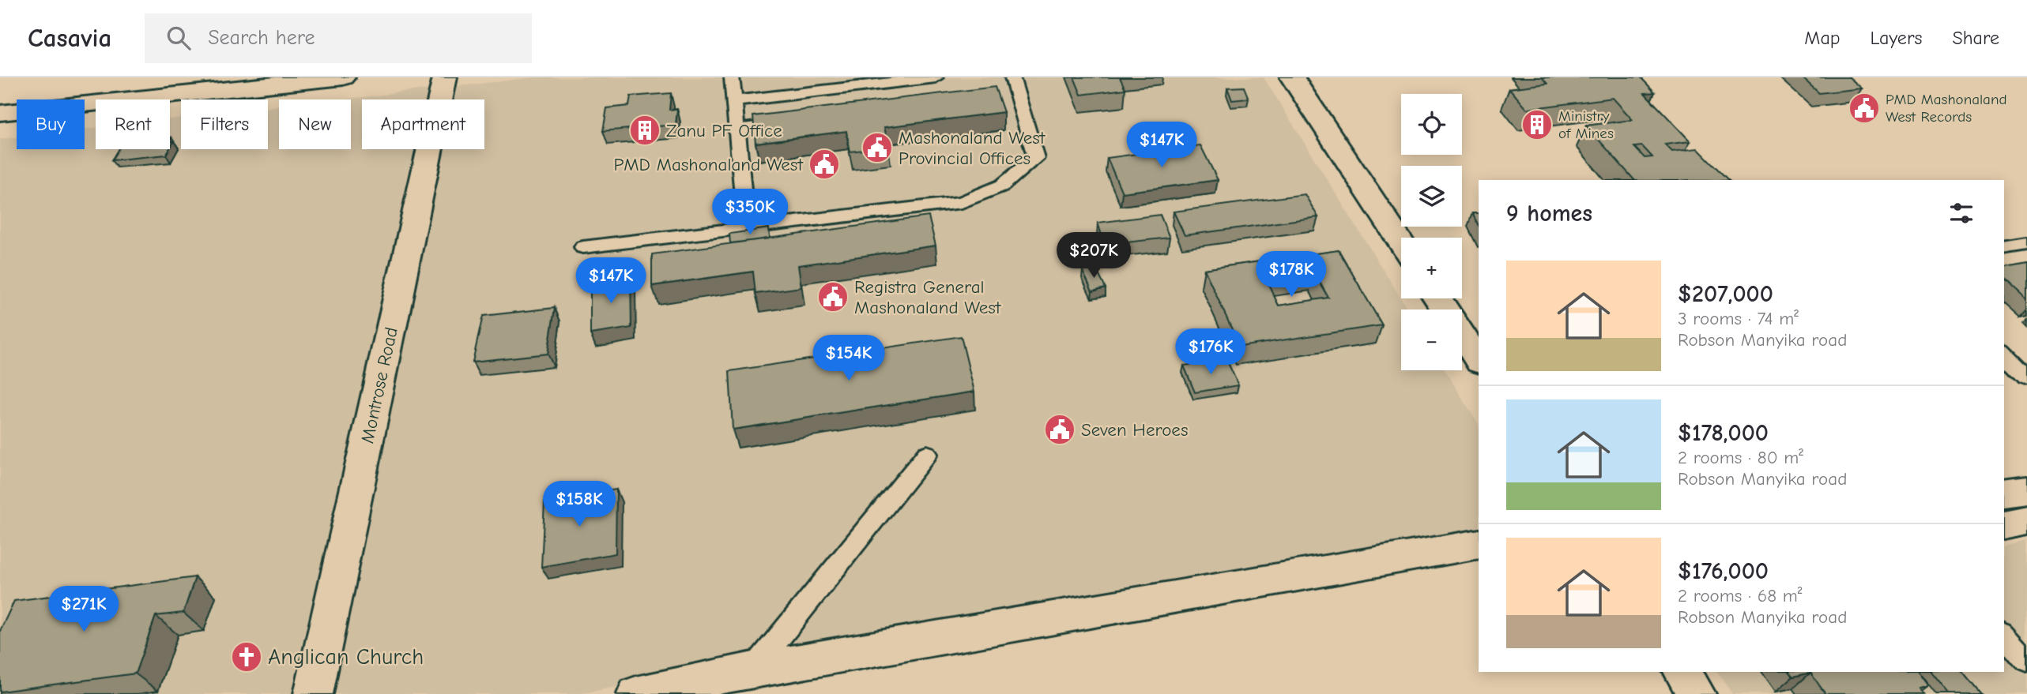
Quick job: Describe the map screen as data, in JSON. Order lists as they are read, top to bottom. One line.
{"streets":{"street":["Montrose Road"]},"places":{"public building":["PMD Mashonaland West Records","Mashonaland West Provincial Offices","PMD Mashonaland West","Registra General Mashonaland West","Seven Heroes"],"building":["Ministry of Mines","Zanu PF Office"],"church":["Anglican Church"]},"page":{"header":"Casavia","search":"Search here","nav":["Map","Layers","Share"],"map_buttons":["+","−"],"chip":["Buy","Rent","Filters","New","Apartment"],"price":["$147K","$350K","$207K","$178K","$147K","$176K","$154K","$158K","$271K"],"heading":"9 homes","list":[{"name":"$207,000","note":"3 rooms · 74 m² · Robson Manyika road"},{"name":"$178,000","note":"2 rooms · 80 m² · Robson Manyika road"},{"name":"$176,000","note":"2 rooms · 68 m² · Robson Manyika road"}]}}
